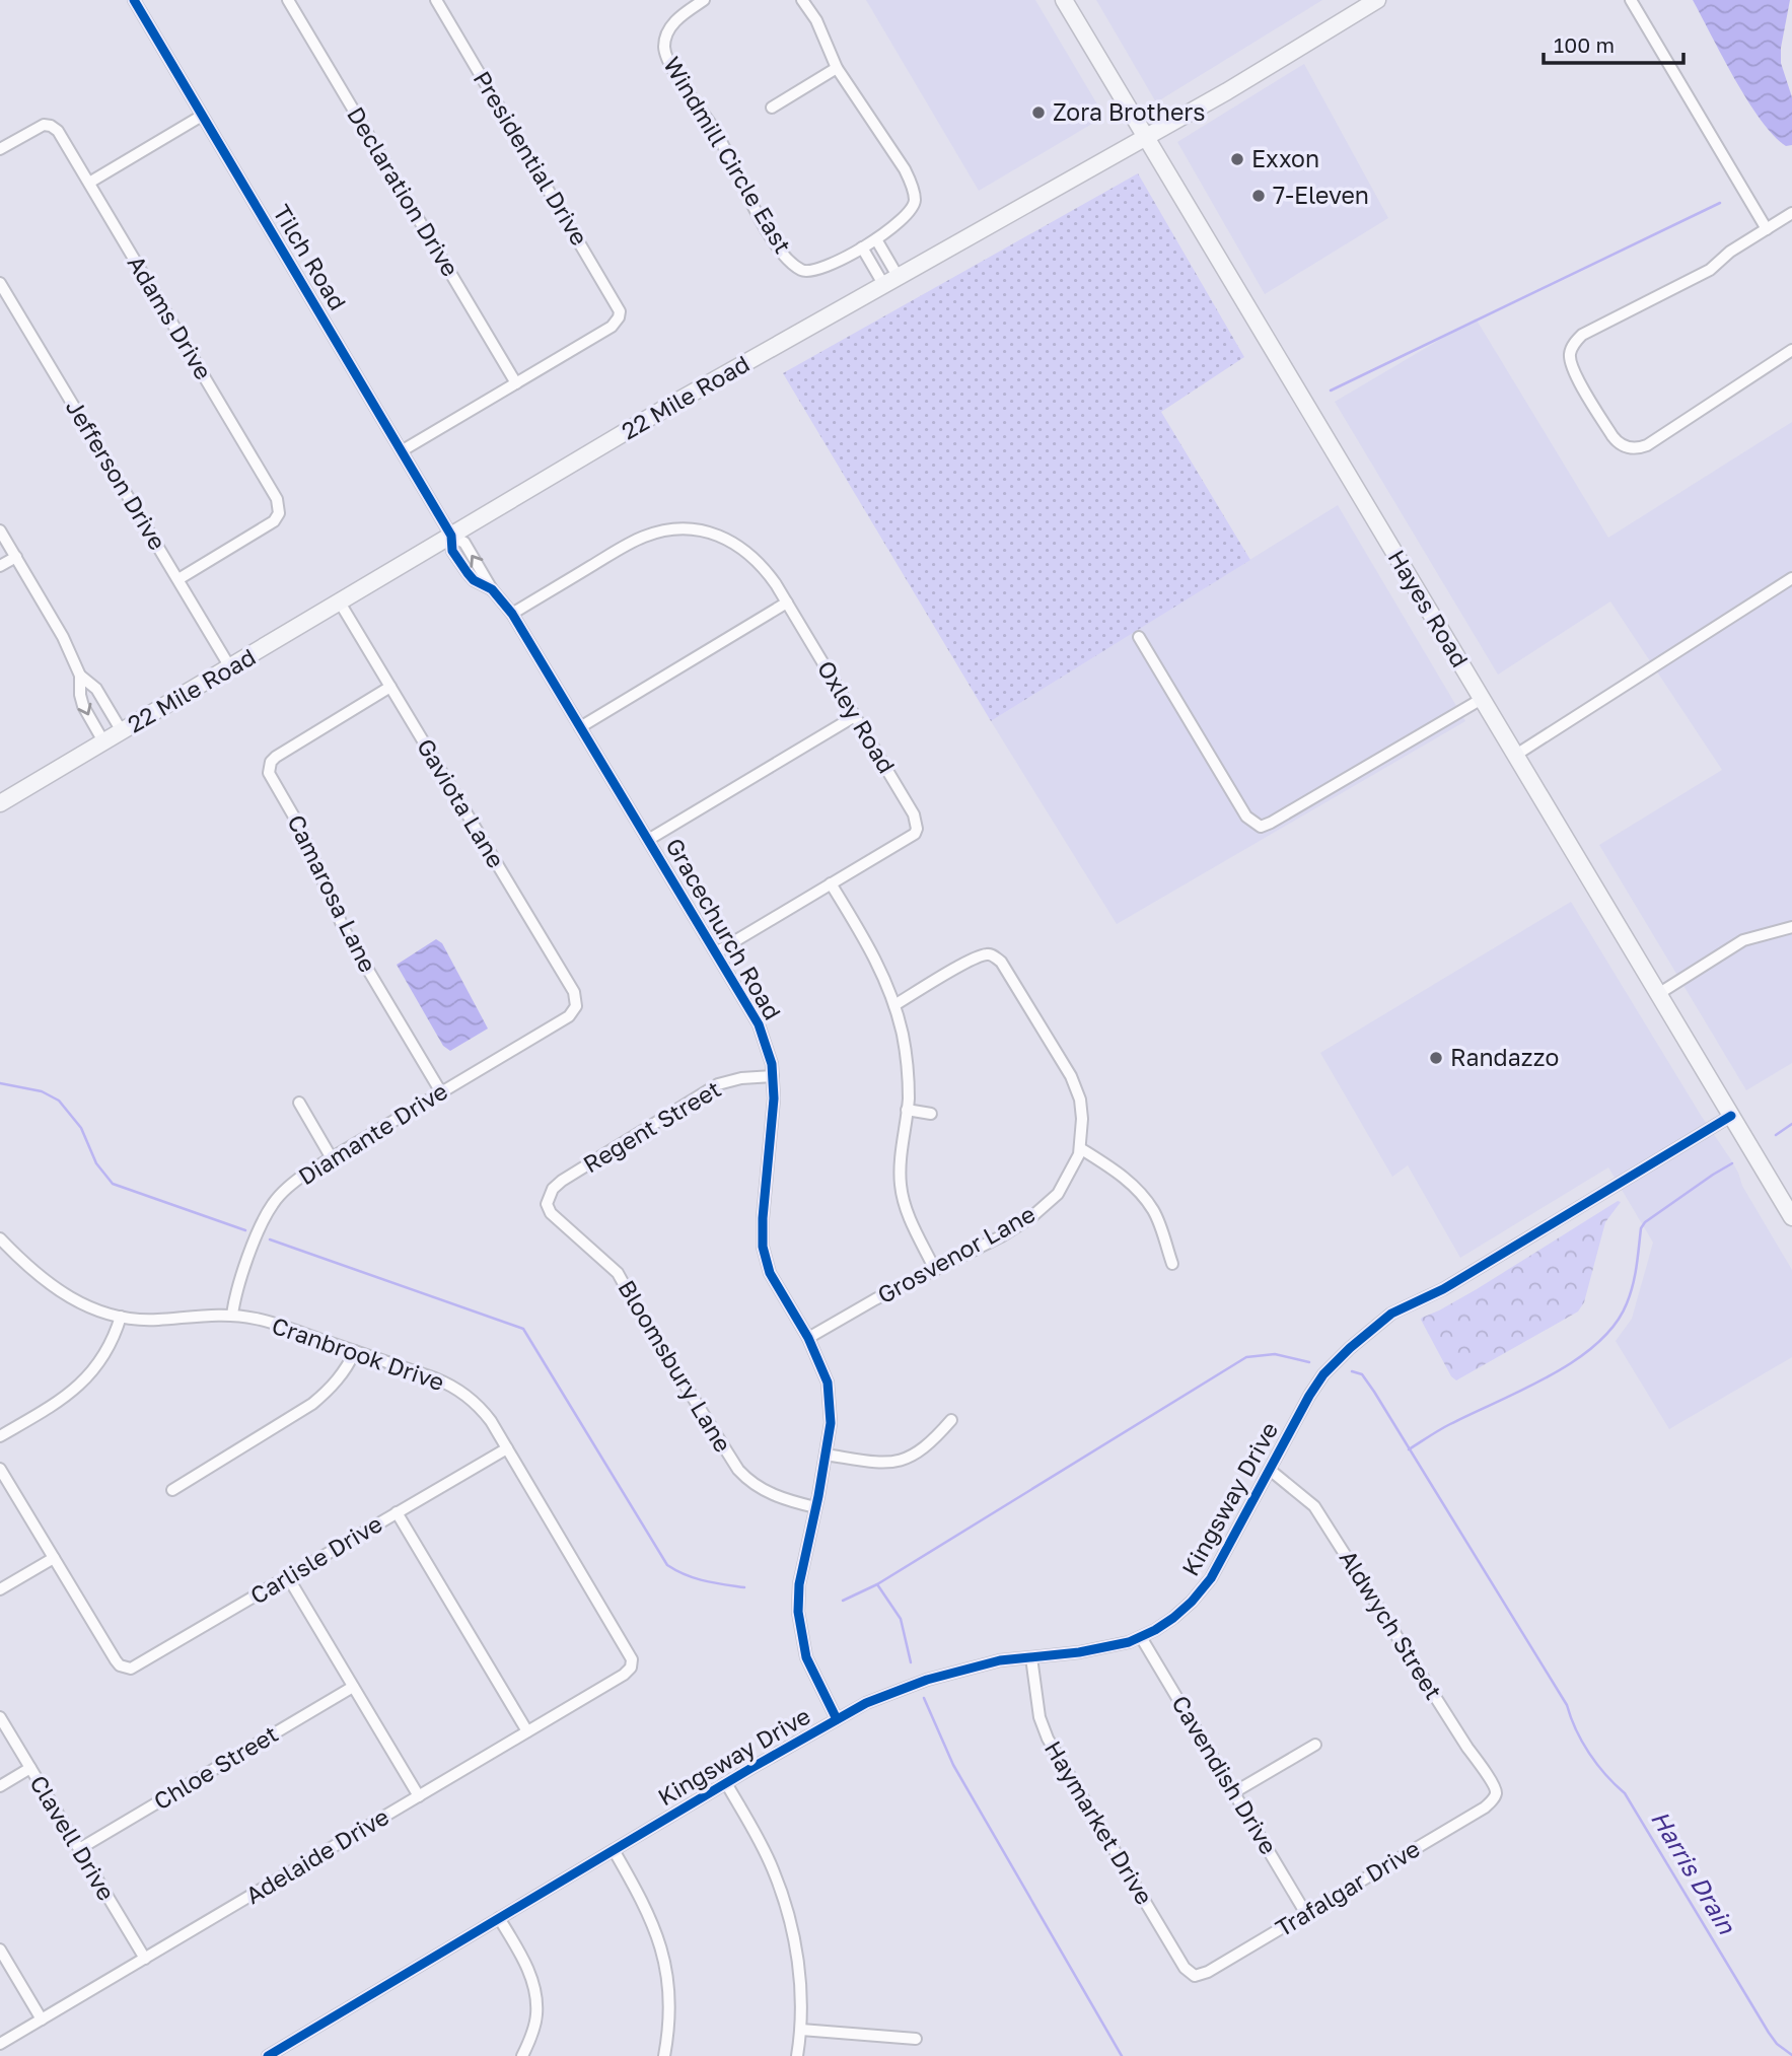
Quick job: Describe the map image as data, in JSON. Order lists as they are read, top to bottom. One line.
{"streets":{"street":["Windmill Circle East","Presidential Drive","Declaration Drive","Tilch Road","Adams Drive","22 Mile Road","Jefferson Drive","Hayes Road","Oxley Road","Gaviota Lane","Camarosa Lane","Gracechurch Road","Regent Street","Diamante Drive","Grosvenor Lane","Cranbrook Drive","Bloomsbury Lane","Kingsway Drive","Carlisle Drive","Aldwych Street","Chloe Street","Cavendish Drive","Haymarket Drive","Clavell Drive","Adelaide Drive","Trafalgar Drive"]},"crossings":[["Presidential Drive","Declaration Drive"],["Tilch Road","22 Mile Road"],["Tilch Road","Gracechurch Road"],["Adams Drive","Jefferson Drive"],["22 Mile Road","Jefferson Drive"],["22 Mile Road","Hayes Road"],["22 Mile Road","Gaviota Lane"],["22 Mile Road","Gracechurch Road"],["Hayes Road","Kingsway Drive"],["Oxley Road","Gracechurch Road"],["Gaviota Lane","Camarosa Lane"],["Gaviota Lane","Diamante Drive"],["Camarosa Lane","Diamante Drive"],["Gracechurch Road","Regent Street"],["Gracechurch Road","Grosvenor Lane"],["Gracechurch Road","Bloomsbury Lane"],["Gracechurch Road","Kingsway Drive"],["Regent Street","Bloomsbury Lane"],["Diamante Drive","Cranbrook Drive"],["Cranbrook Drive","Carlisle Drive"],["Cranbrook Drive","Adelaide Drive"],["Kingsway Drive","Aldwych Street"],["Kingsway Drive","Cavendish Drive"],["Kingsway Drive","Haymarket Drive"],["Aldwych Street","Trafalgar Drive"],["Chloe Street","Clavell Drive"],["Cavendish Drive","Trafalgar Drive"],["Haymarket Drive","Trafalgar Drive"],["Clavell Drive","Adelaide Drive"]],"water":["Harris Drain"],"places":["Zora Brothers","Exxon","7-Eleven","Randazzo"],"scale_bar":"100 m"}
